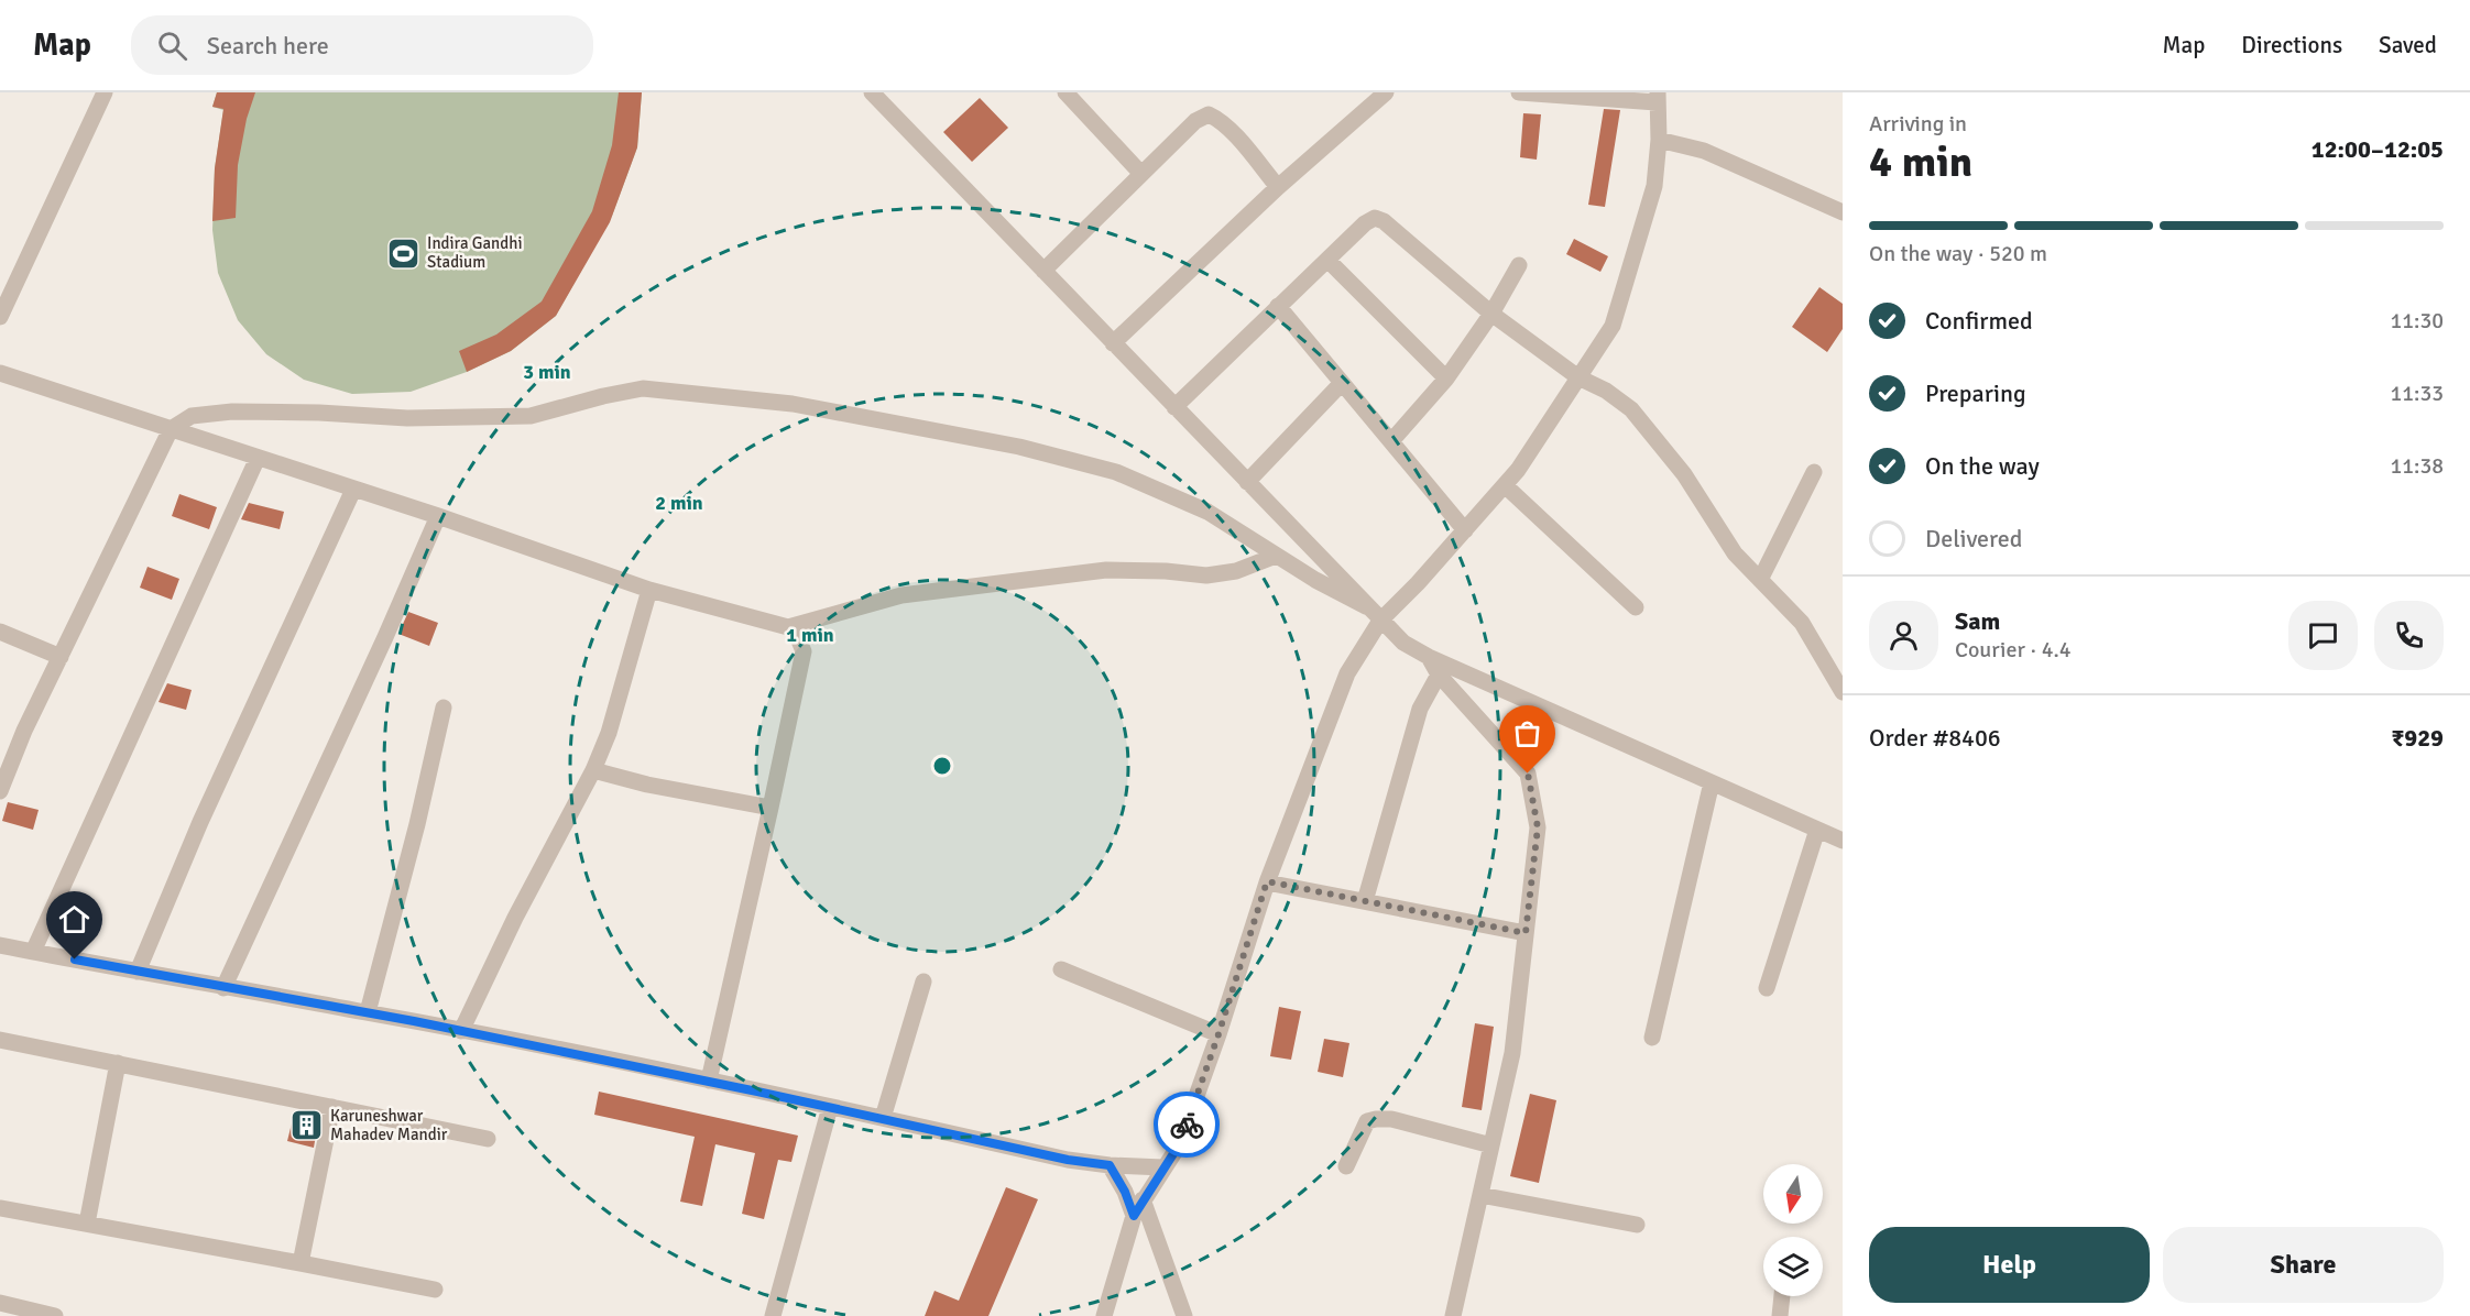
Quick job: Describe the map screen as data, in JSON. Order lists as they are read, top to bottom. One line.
{"places":{"sports":["Indira Gandhi Stadium"],"building":["Karuneshwar Mahadev Mandir"]},"north":"bottom","page":{"header":"Map","search":"Search here","nav":["Map","Directions","Saved"],"heading":["4 min","Arriving in","12:00–12:05"],"panel":["Sam","Courier · 4.4","Order #8406","₹929"],"bar":"On the way · 520 m","list":[["Confirmed","11:30"],["Preparing","11:33"],["On the way","11:38"],"Delivered"],"buttons":["Help","Share"]},"rings":["3 min","2 min","1 min"]}
